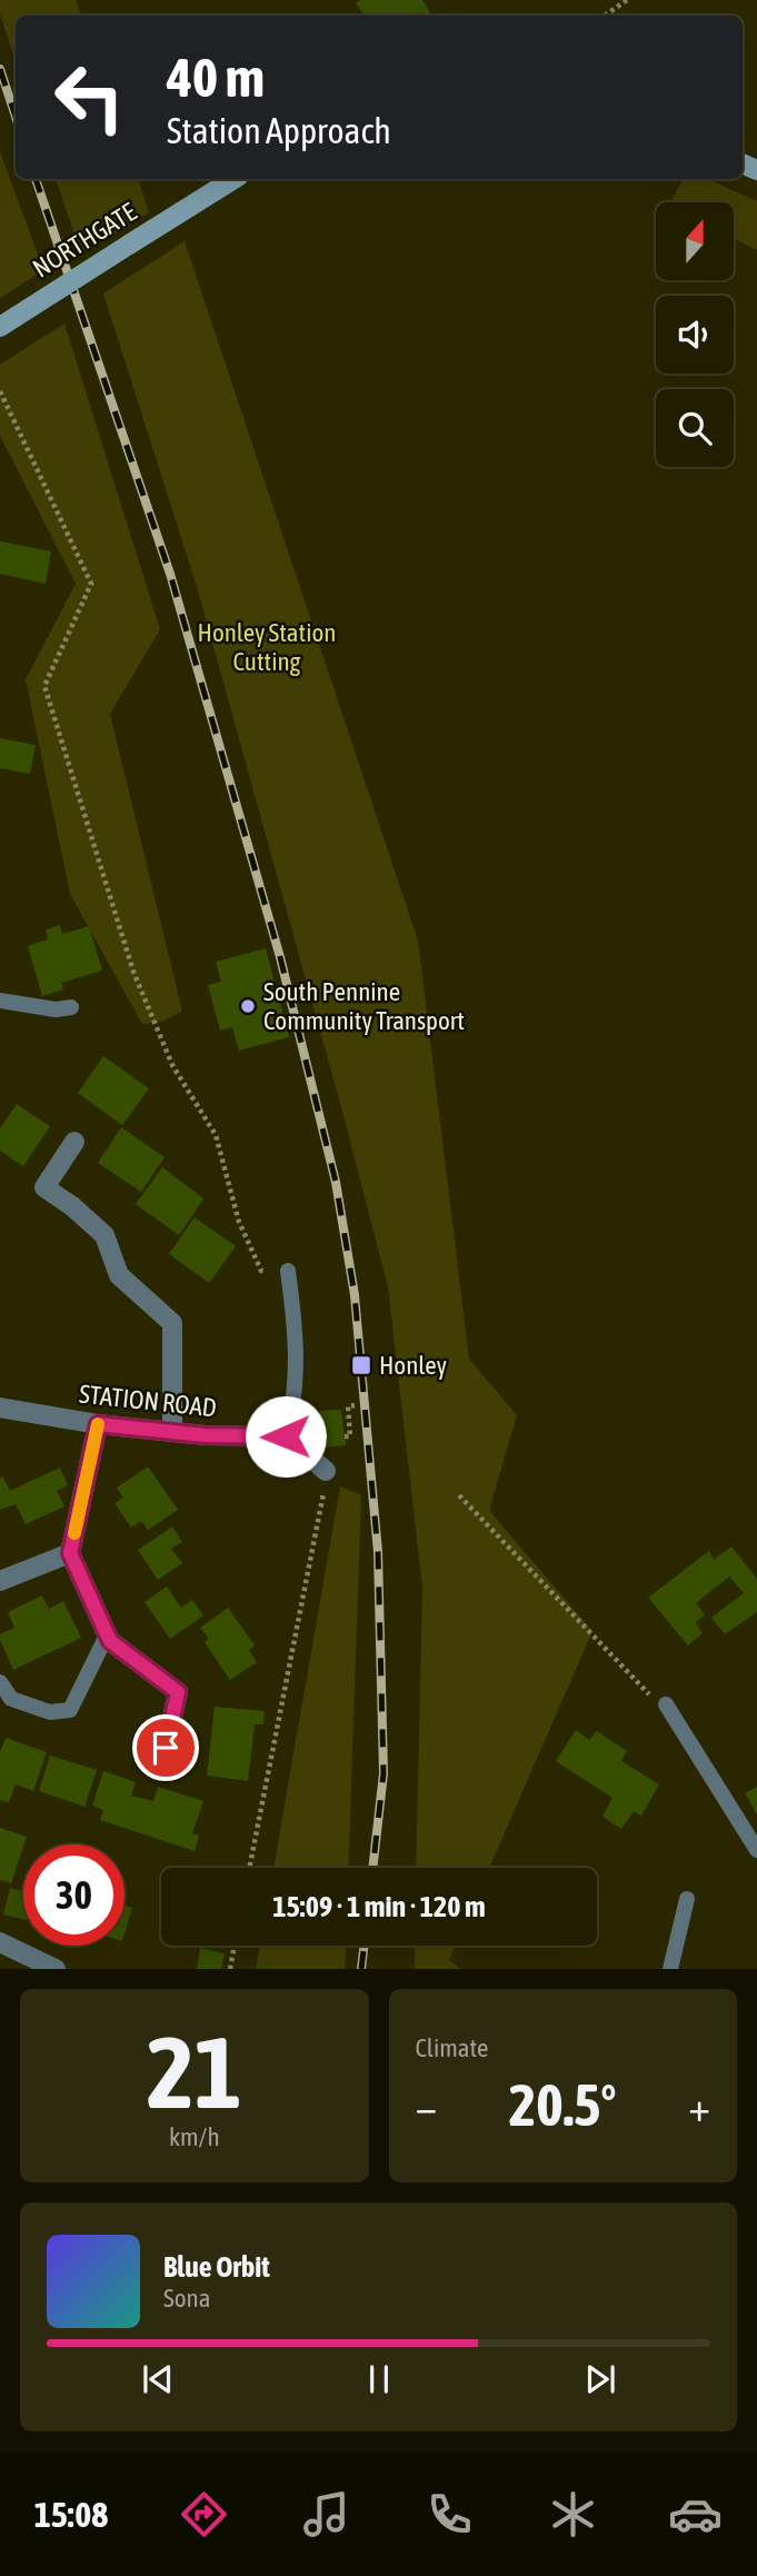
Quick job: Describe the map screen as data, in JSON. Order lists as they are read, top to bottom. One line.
{"streets":{"street":["NORTHGATE","STATION ROAD"]},"parks":["Honley Station Cutting"],"places":{"other":["South Pennine Community Transport"],"transit":["Honley"]},"north":"top","page":{"turn":["40 m","Station Approach"],"limit":"30","trip":"15:09 · 1 min · 120 m","tile":[["21","km/h"],"Climate"],"heat":["−","20.5°","+"],"song":["Blue Orbit","Sona"],"tabs":"15:08"}}
